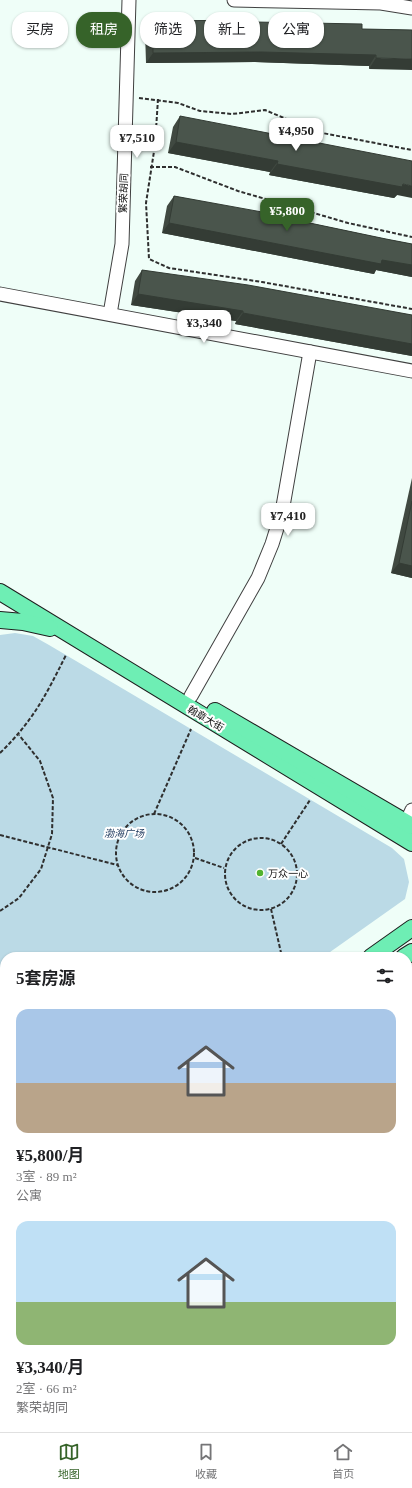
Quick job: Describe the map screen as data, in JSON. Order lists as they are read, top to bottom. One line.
{"streets":{"main road":["翰章大街"],"street":["繁荣胡同"]},"parks":["渤海广场"],"places":["万众一心"],"page":{"chip":["买房","租房","筛选","新上","公寓"],"price":["¥4,950","¥7,510","¥5,800","¥3,340","¥7,410"],"heading":"5套房源","list":[{"name":"¥5,800/月","note":"3室 · 89 m² · 公寓"},{"name":"¥3,340/月","note":"2室 · 66 m² · 繁荣胡同"}],"tabs":["地图","收藏","首页"]}}
